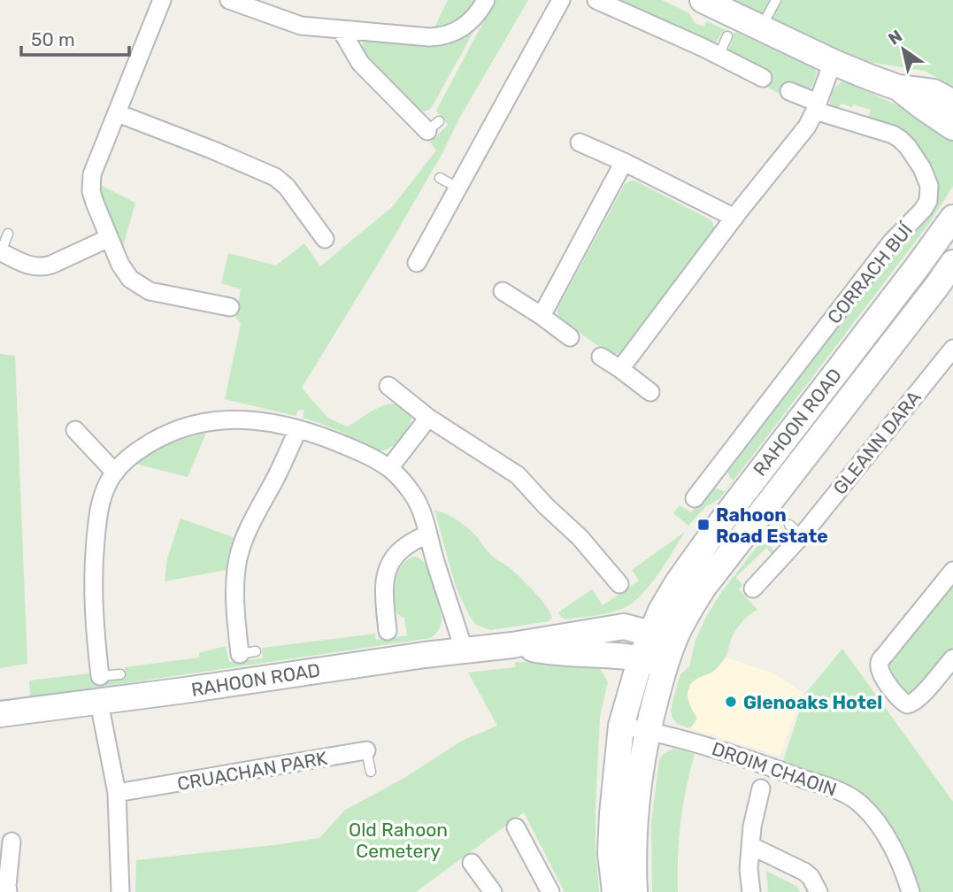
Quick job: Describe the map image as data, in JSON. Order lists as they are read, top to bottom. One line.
{"streets":{"main road":["RAHOON ROAD"],"street":["CORRACH BUÍ","GLEANN DARA","DROIM CHAOIN","CRUACHAN PARK"]},"parks":["Old Rahoon Cemetery"],"places":{"transit":["Rahoon Road Estate"],"other":["Glenoaks Hotel"]},"scale_bar":"50 m","north":"top left"}
